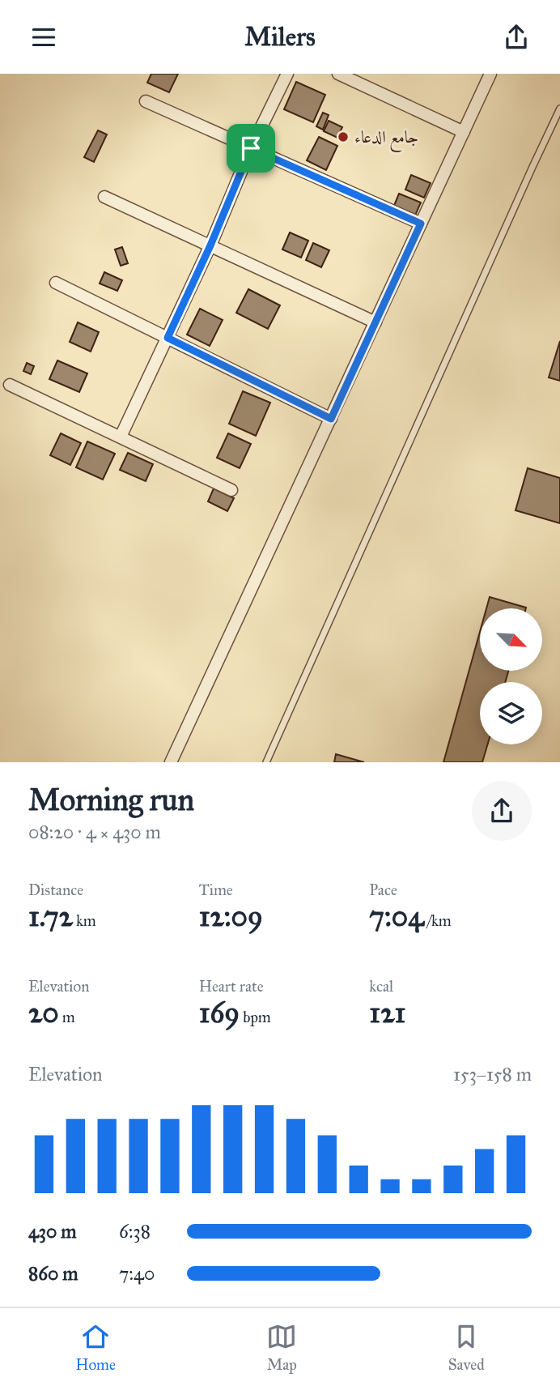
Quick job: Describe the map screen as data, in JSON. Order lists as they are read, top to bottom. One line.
{"places":["جامع الدعاء"],"north":"bottom right","page":{"header":"Milers","heading":["Morning run","08:20 · 4 × 430 m"],"stats":[["Distance","1.72 km"],["Time","12:09"],["Pace","7:04 /km"],["Elevation","20 m"],["Heart rate","169 bpm"],["kcal","121"]],"chart":["Elevation","153–158 m"],"list":[{"name":"430 m","note":"6:38"},{"name":"860 m","note":"7:40"}],"tabs":["Home","Map","Saved"]}}
